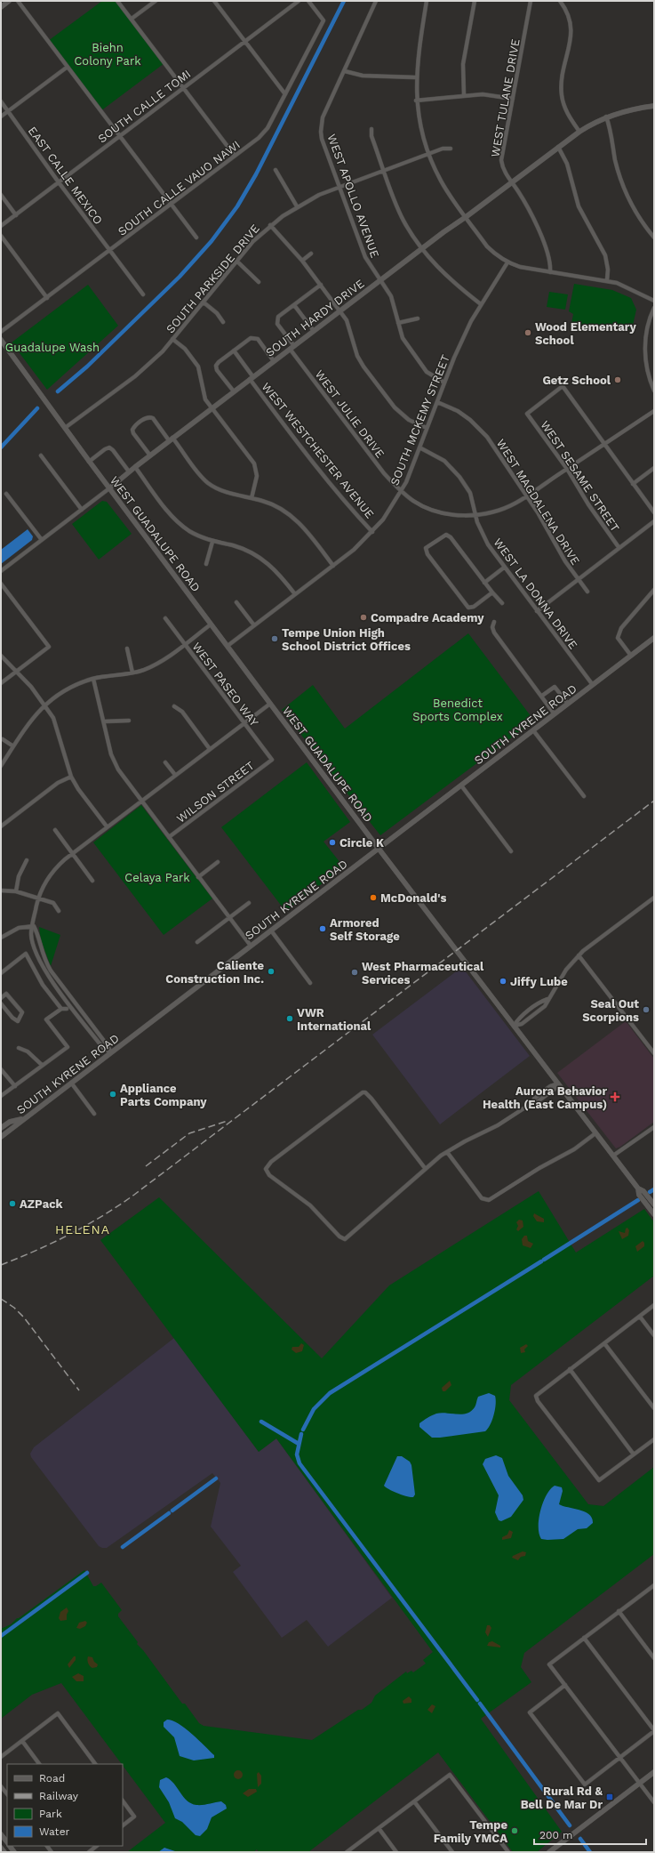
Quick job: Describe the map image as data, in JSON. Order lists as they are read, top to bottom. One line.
{"streets":{"main road":["SOUTH HARDY DRIVE","WEST GUADALUPE ROAD","SOUTH KYRENE ROAD"],"street":["WEST TULANE DRIVE","SOUTH CALLE TOMI","EAST CALLE MEXICO","SOUTH CALLE VAUO NAWI","WEST APOLLO AVENUE","SOUTH PARKSIDE DRIVE","WEST JULIE DRIVE","SOUTH MCKEMY STREET","WEST WESTCHESTER AVENUE","WEST SESAME STREET","WEST MAGDALENA DRIVE","WEST LA DONNA DRIVE","WEST PASEO WAY","WILSON STREET"]},"crossings":[["WEST TULANE DRIVE","SOUTH HARDY DRIVE"],["SOUTH CALLE TOMI","EAST CALLE MEXICO"],["EAST CALLE MEXICO","SOUTH CALLE VAUO NAWI"],["WEST APOLLO AVENUE","SOUTH PARKSIDE DRIVE"],["WEST APOLLO AVENUE","SOUTH HARDY DRIVE"],["WEST APOLLO AVENUE","SOUTH MCKEMY STREET"],["SOUTH PARKSIDE DRIVE","WEST GUADALUPE ROAD"],["SOUTH HARDY DRIVE","WEST JULIE DRIVE"],["SOUTH HARDY DRIVE","WEST WESTCHESTER AVENUE"],["SOUTH HARDY DRIVE","WEST GUADALUPE ROAD"],["WEST JULIE DRIVE","SOUTH MCKEMY STREET"],["WEST JULIE DRIVE","WEST SESAME STREET"],["WEST JULIE DRIVE","WEST MAGDALENA DRIVE"],["WEST JULIE DRIVE","WEST LA DONNA DRIVE"],["SOUTH MCKEMY STREET","WEST WESTCHESTER AVENUE"],["SOUTH MCKEMY STREET","WEST MAGDALENA DRIVE"],["SOUTH MCKEMY STREET","WEST GUADALUPE ROAD"],["SOUTH MCKEMY STREET","WEST LA DONNA DRIVE"],["WEST GUADALUPE ROAD","SOUTH KYRENE ROAD"],["WEST LA DONNA DRIVE","SOUTH KYRENE ROAD"],["WEST PASEO WAY","WILSON STREET"]],"districts":["HELENA"],"parks":["Biehn Colony Park","Guadalupe Wash","Benedict Sports Complex","Celaya Park"],"places":{"other":["Wood Elementary School","Getz School","Compadre Academy","Tempe Union High School District Offices","Circle K","McDonald's","Armored Self Storage","Caliente Construction Inc.","West Pharmaceutical Services","Jiffy Lube","Seal Out Scorpions","VWR International","Appliance Parts Company","AZPack","Tempe Family YMCA"],"health":["Aurora Behavior Health (East Campus)"],"transit":["Rural Rd & Bell De Mar Dr"]},"legend":["Road","Railway","Park","Water"],"scale_bar":"200 m"}
